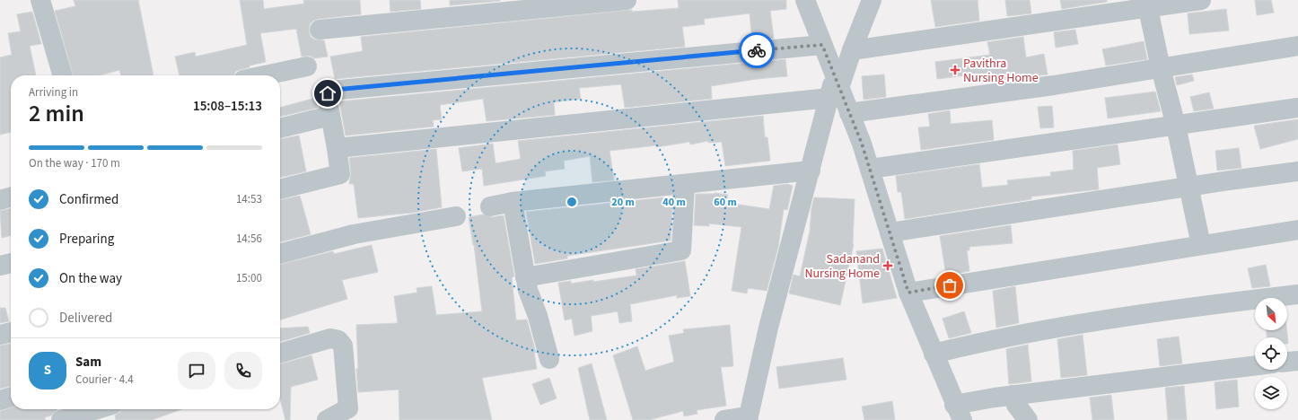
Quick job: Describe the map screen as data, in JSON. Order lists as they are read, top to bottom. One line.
{"places":{"health":["Pavithra Nursing Home","Sadanand Nursing Home"]},"north":"bottom right","page":{"heading":["2 min","Arriving in","15:08–15:13"],"panel":["Sam","Courier · 4.4"],"bar":"On the way · 170 m","list":[["Confirmed","14:53"],["Preparing","14:56"],["On the way","15:00"],"Delivered"],"round":"S"},"rings":["20 m","40 m","60 m"]}
